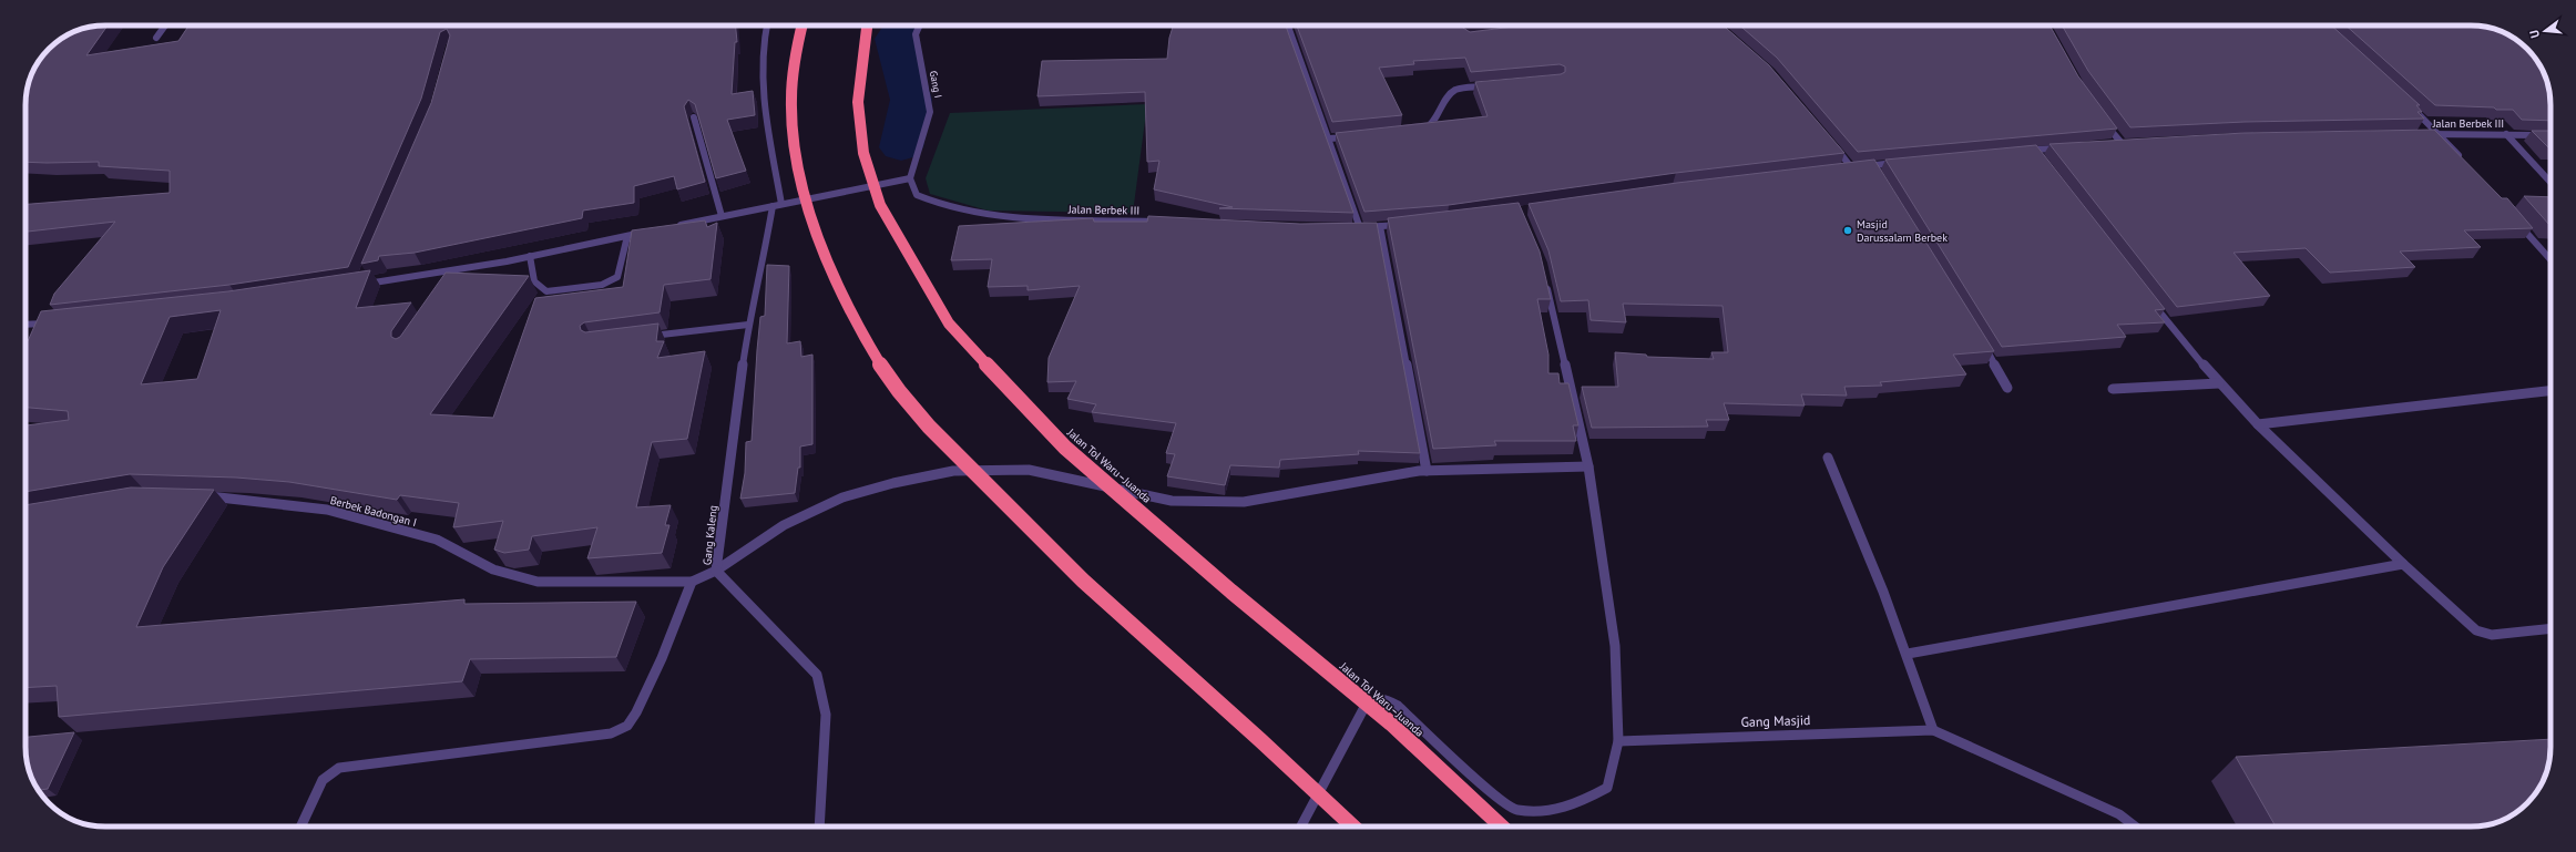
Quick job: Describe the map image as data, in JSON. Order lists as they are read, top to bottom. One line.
{"streets":{"highway":["Jalan Tol Waru–Juanda"],"street":["Gang I","Jalan Berbek III","Berbek Badongan I","Gang Kaleng","Gang Masjid"]},"crossings":[["Gang I","Jalan Berbek III"],["Berbek Badongan I","Gang Kaleng"]],"places":["Masjid Darussalam Berbek"],"north":"left"}
